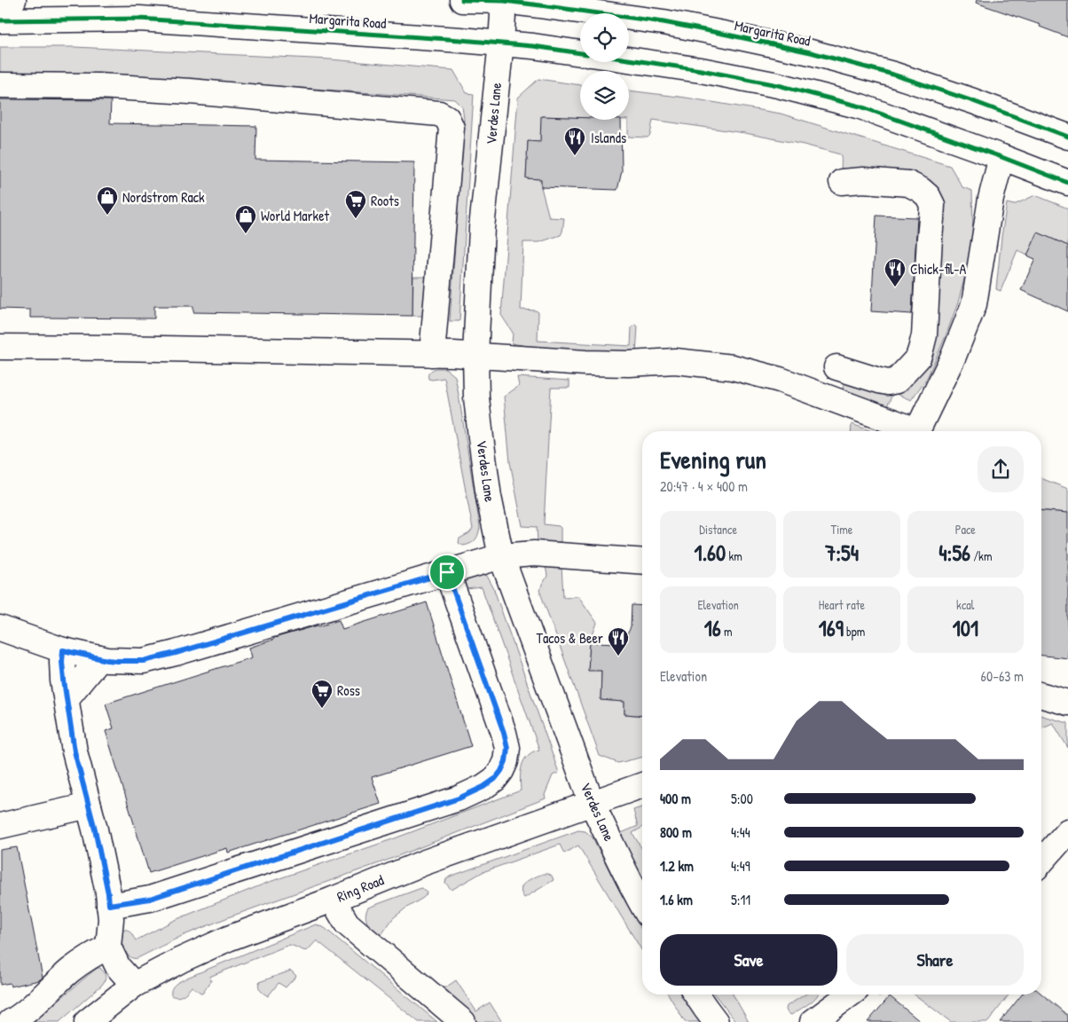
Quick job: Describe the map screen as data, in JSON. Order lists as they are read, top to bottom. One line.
{"streets":{"main road":["Margarita Road","Verdes Lane","Ring Road"]},"crossings":[["Margarita Road","Verdes Lane"],["Verdes Lane","Ring Road"]],"places":{"restaurant":["Islands","Chick-fil-A","Tacos & Beer"],"shop":["Nordstrom Rack","World Market"],"supermarket":["Roots","Ross"]},"page":{"heading":["Evening run","20:47 · 4 × 400 m"],"stats":[["Distance","1.60 km"],["Time","7:54"],["Pace","4:56 /km"],["Elevation","16 m"],["Heart rate","169 bpm"],["kcal","101"]],"chart":["Elevation","60–63 m"],"list":[{"name":"400 m","note":"5:00"},{"name":"800 m","note":"4:44"},{"name":"1.2 km","note":"4:49"},{"name":"1.6 km","note":"5:11"}],"buttons":["Save","Share"]}}
